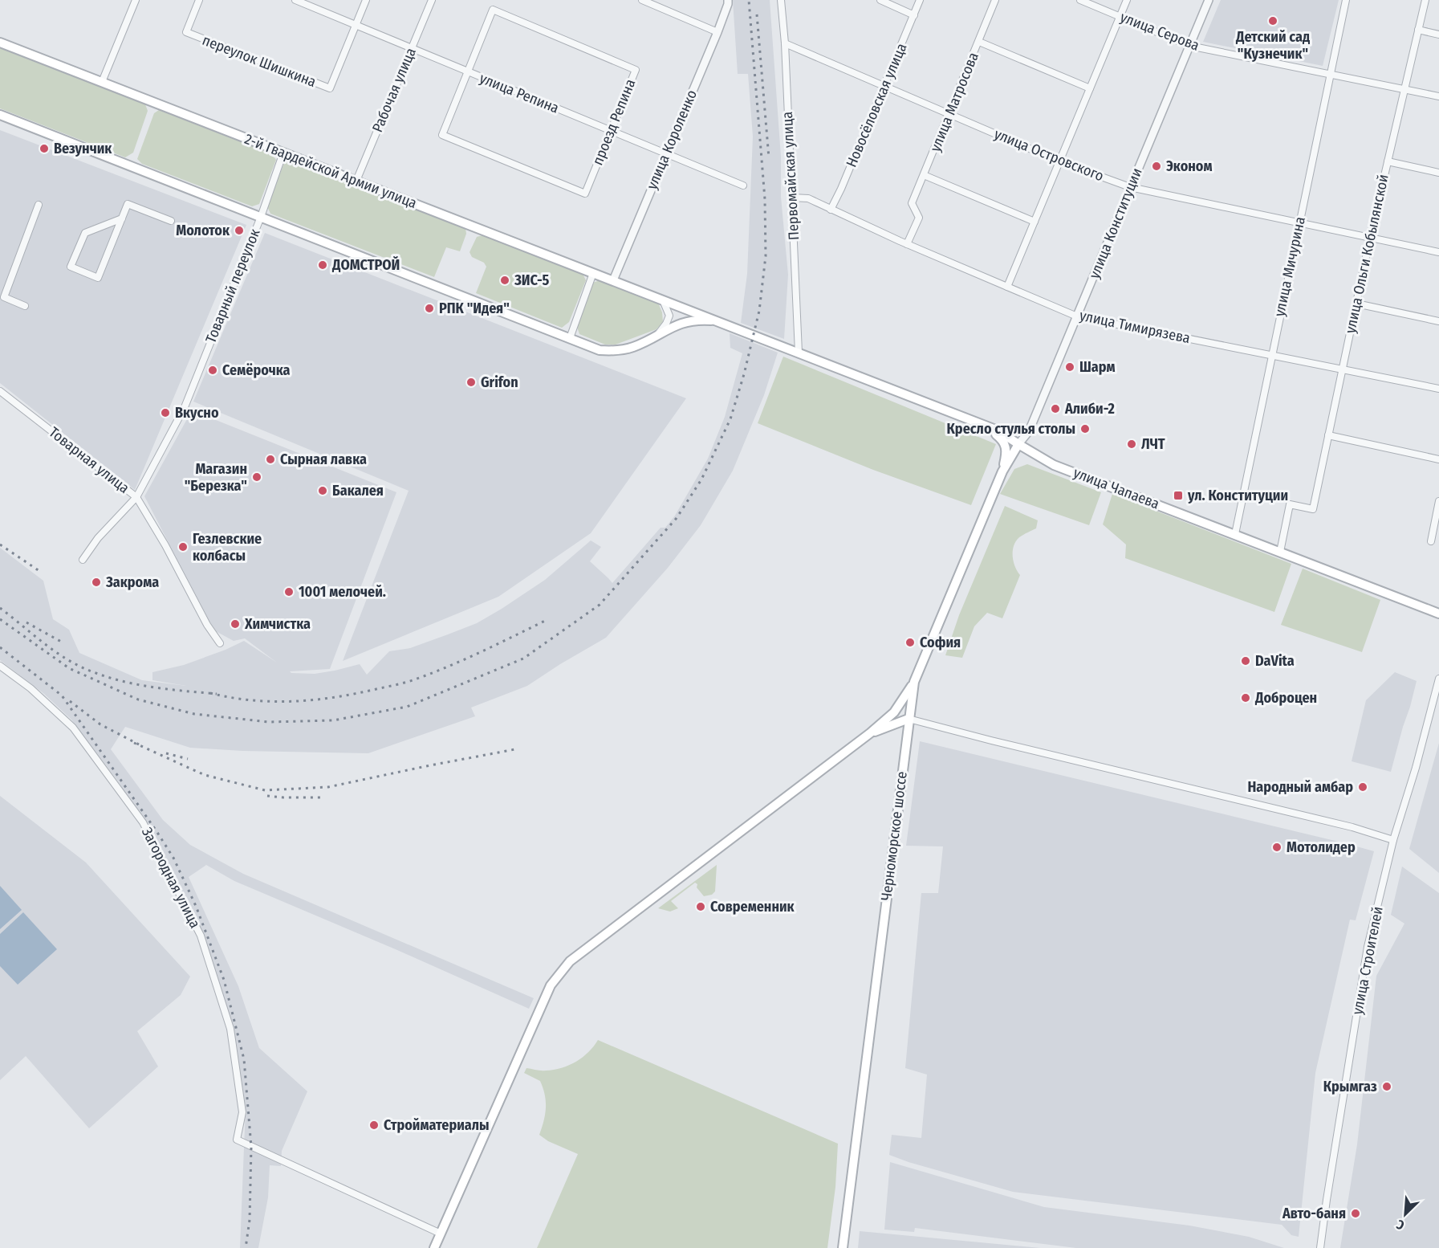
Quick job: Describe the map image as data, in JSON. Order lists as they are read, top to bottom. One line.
{"streets":{"main road":["2-й Гвардейской Армии улица","улица Чапаева","Черноморское шоссе"],"street":["улица Серова","переулок Шишкина","Рабочая улица","улица Репина","улица Матросова","Новосёловская улица","проезд Репина","улица Короленко","улица Островского","Первомайская улица","улица Конституции","улица Ольги Кобылянской","улица Мичурина","Товарный переулок","улица Тимирязева","Товарная улица","Загородная улица","улица Строителей"]},"crossings":[["улица Серова","улица Конституции"],["улица Серова","улица Ольги Кобылянской"],["улица Серова","улица Мичурина"],["переулок Шишкина","улица Репина"],["Рабочая улица","улица Репина"],["Рабочая улица","2-й Гвардейской Армии улица"],["улица Репина","проезд Репина"],["улица Репина","улица Короленко"],["улица Матросова","улица Островского"],["улица Матросова","улица Тимирязева"],["Новосёловская улица","улица Островского"],["Новосёловская улица","улица Тимирязева"],["улица Короленко","2-й Гвардейской Армии улица"],["улица Островского","Первомайская улица"],["улица Островского","улица Конституции"],["улица Островского","улица Ольги Кобылянской"],["улица Островского","улица Мичурина"],["2-й Гвардейской Армии улица","Товарный переулок"],["2-й Гвардейской Армии улица","улица Чапаева"],["Первомайская улица","улица Тимирязева"],["Первомайская улица","улица Чапаева"],["улица Конституции","улица Тимирязева"],["улица Конституции","улица Чапаева"],["улица Конституции","Черноморское шоссе"],["улица Ольги Кобылянской","улица Тимирязева"],["улица Ольги Кобылянской","улица Чапаева"],["улица Мичурина","улица Тимирязева"],["улица Мичурина","улица Чапаева"],["Товарный переулок","Товарная улица"],["улица Чапаева","Черноморское шоссе"]],"places":{"other":["Детский сад \"Кузнечик\"","Везунчик","Эконом","Молоток","ДОМСТРОЙ","ЗИС-5","РПК \"Идея\"","Шарм","Семёрочка","Grifon","Алиби-2","Вкусно","Кресло стулья столы","ЛЧТ","Сырная лавка","Магазин \"Березка\"","Бакалея","Гезлевские колбасы","Закрома","1001 мелочей.","Химчистка","София","DaVita","Доброцен","Народный амбар","Мотолидер","Современник","Крымгаз","Стройматериалы","Авто-баня"],"transit":["ул. Конституции"]},"north":"bottom left"}
